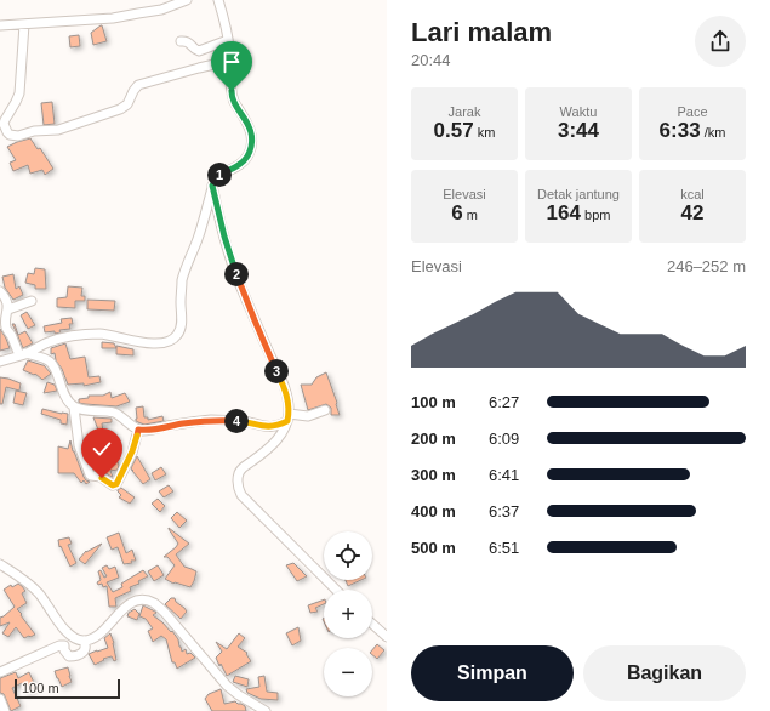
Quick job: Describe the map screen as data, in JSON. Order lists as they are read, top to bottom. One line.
{"scale_bar":"100 m","page":{"heading":["Lari malam","20:44"],"stats":[["Jarak","0.57 km"],["Waktu","3:44"],["Pace","6:33 /km"],["Elevasi","6 m"],["Detak jantung","164 bpm"],["kcal","42"]],"pins":["1","2","3","4"],"chart":["Elevasi","246–252 m"],"list":[{"name":"100 m","note":"6:27"},{"name":"200 m","note":"6:09"},{"name":"300 m","note":"6:41"},{"name":"400 m","note":"6:37"},{"name":"500 m","note":"6:51"}],"map_buttons":["+","−"],"buttons":["Simpan","Bagikan"],"scale":"100 m"}}
